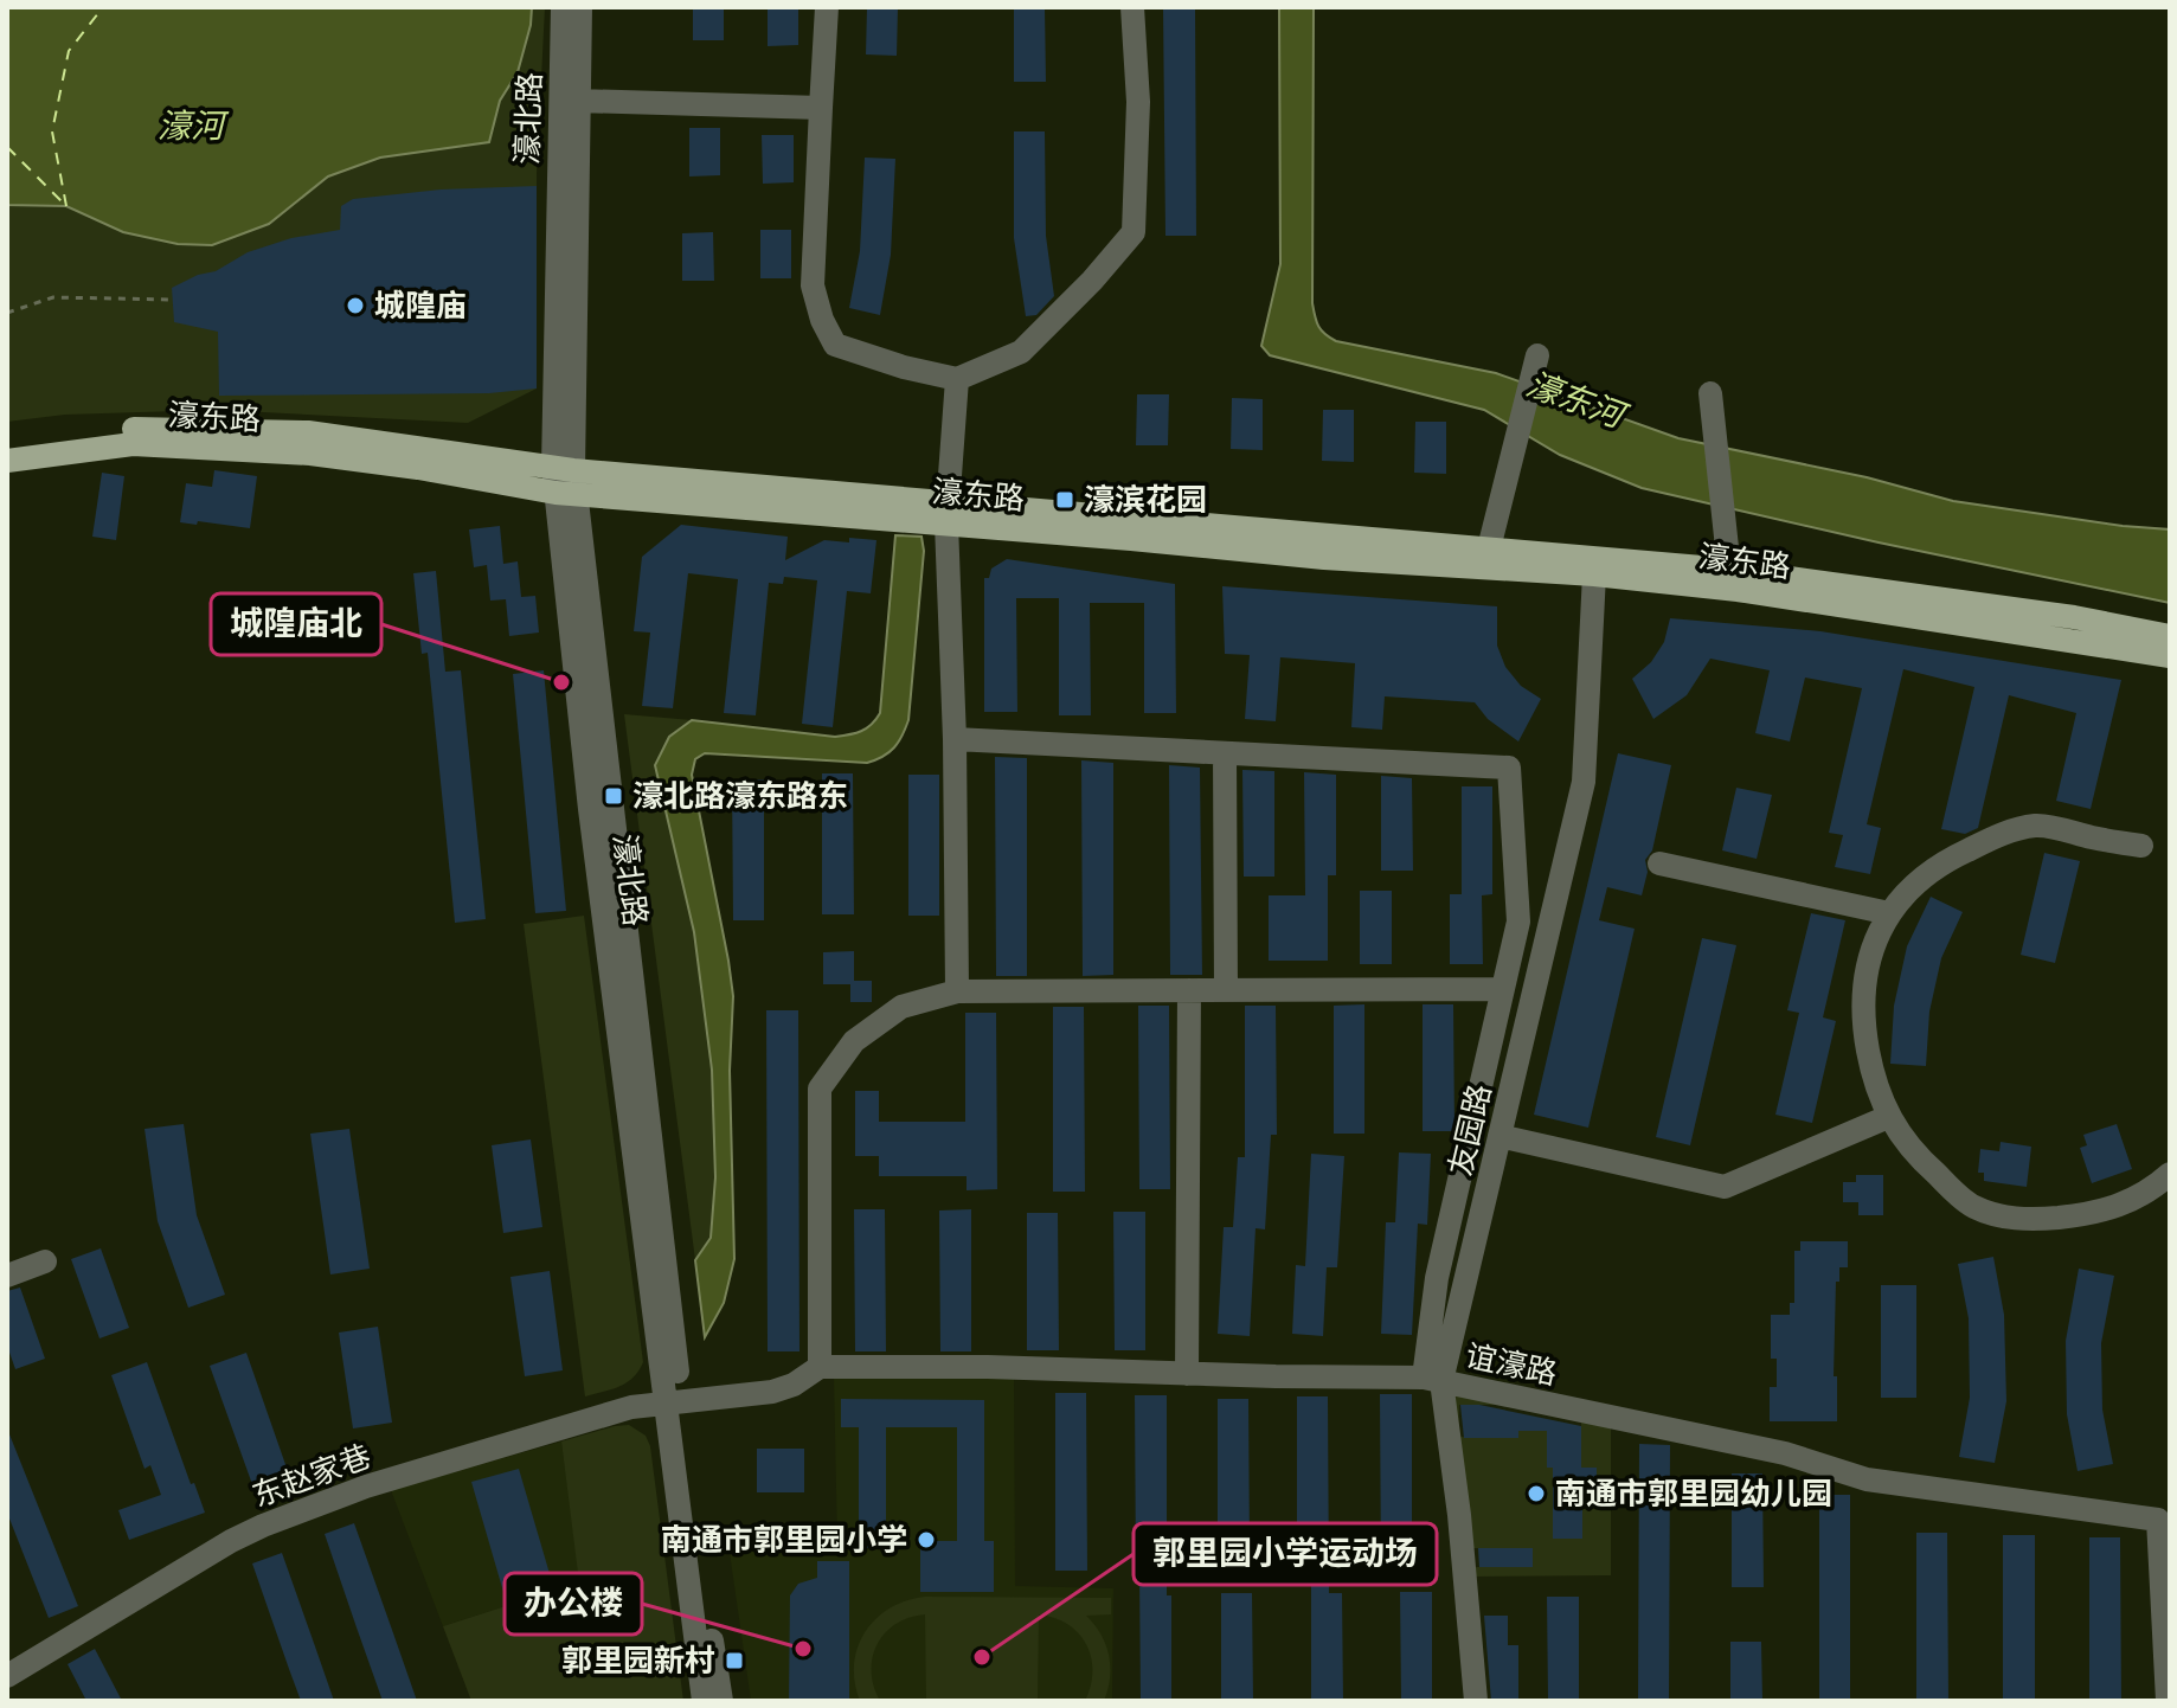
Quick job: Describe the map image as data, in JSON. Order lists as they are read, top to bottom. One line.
{"streets":{"main road":["濠东路"],"street":["濠北路","友园路","谊濠路","东赵家巷"]},"crossings":[["濠北路","濠东路"],["濠北路","谊濠路"],["濠北路","东赵家巷"],["濠东路","友园路"],["友园路","谊濠路"],["谊濠路","东赵家巷"]],"water":["濠河","濠东河"],"places":{"other":["城隍庙","城隍庙北","南通市郭里园幼儿园","南通市郭里园小学","办公楼","郭里园小学运动场"],"transit":["濠滨花园","濠北路濠东路东","郭里园新村"]}}
